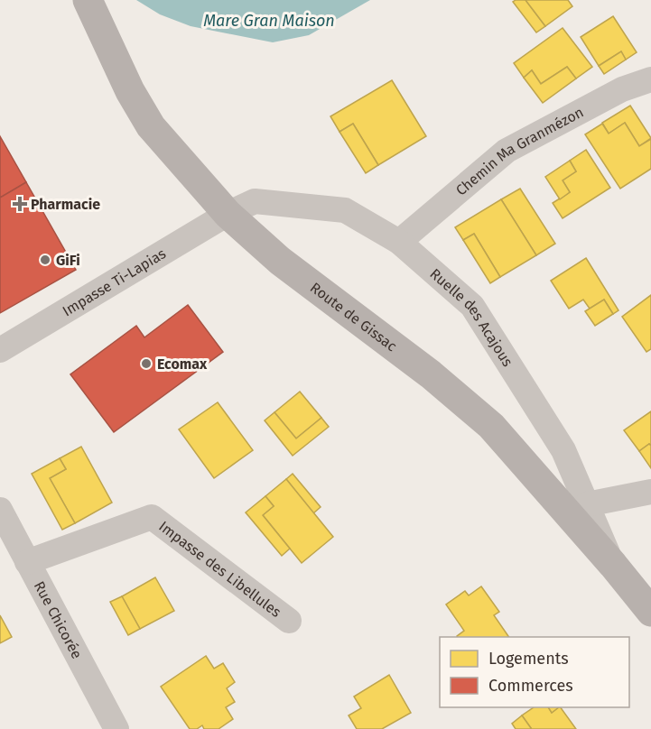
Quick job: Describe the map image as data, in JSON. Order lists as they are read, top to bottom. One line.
{"streets":{"main road":["Route de Gissac"],"street":["Chemin Ma Granmézon","Impasse Ti-Lapias","Ruelle des Acajous","Impasse des Libellules","Rue Chicorée"]},"crossings":[["Chemin Ma Granmézon","Ruelle des Acajous"],["Impasse Ti-Lapias","Route de Gissac"],["Impasse Ti-Lapias","Ruelle des Acajous"],["Route de Gissac","Ruelle des Acajous"],["Impasse des Libellules","Rue Chicorée"]],"water":["Mare Gran Maison"],"places":{"health":["Pharmacie"],"other":["GiFi","Ecomax"]},"legend":["Logements","Commerces"]}
